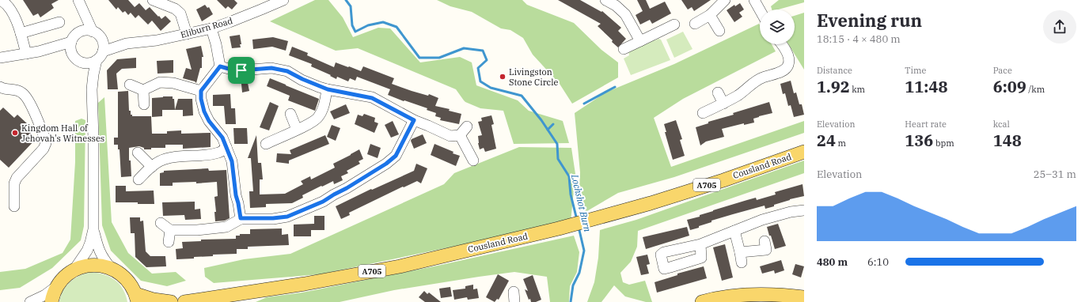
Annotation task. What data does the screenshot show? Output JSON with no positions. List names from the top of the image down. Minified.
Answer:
{"streets":{"main road":["Cousland Road","A705"],"street":["Eliburn Road"]},"water":["Lochshot Burn"],"places":["Livingston Stone Circle","Kingdom Hall of Jehovah's Witnesses"],"page":{"heading":["Evening run","18:15 · 4 × 480 m"],"stats":[["Distance","1.92 km"],["Time","11:48"],["Pace","6:09 /km"],["Elevation","24 m"],["Heart rate","136 bpm"],["kcal","148"]],"chart":["Elevation","25–31 m"],"list":[{"name":"480 m","note":"6:10"}]}}
